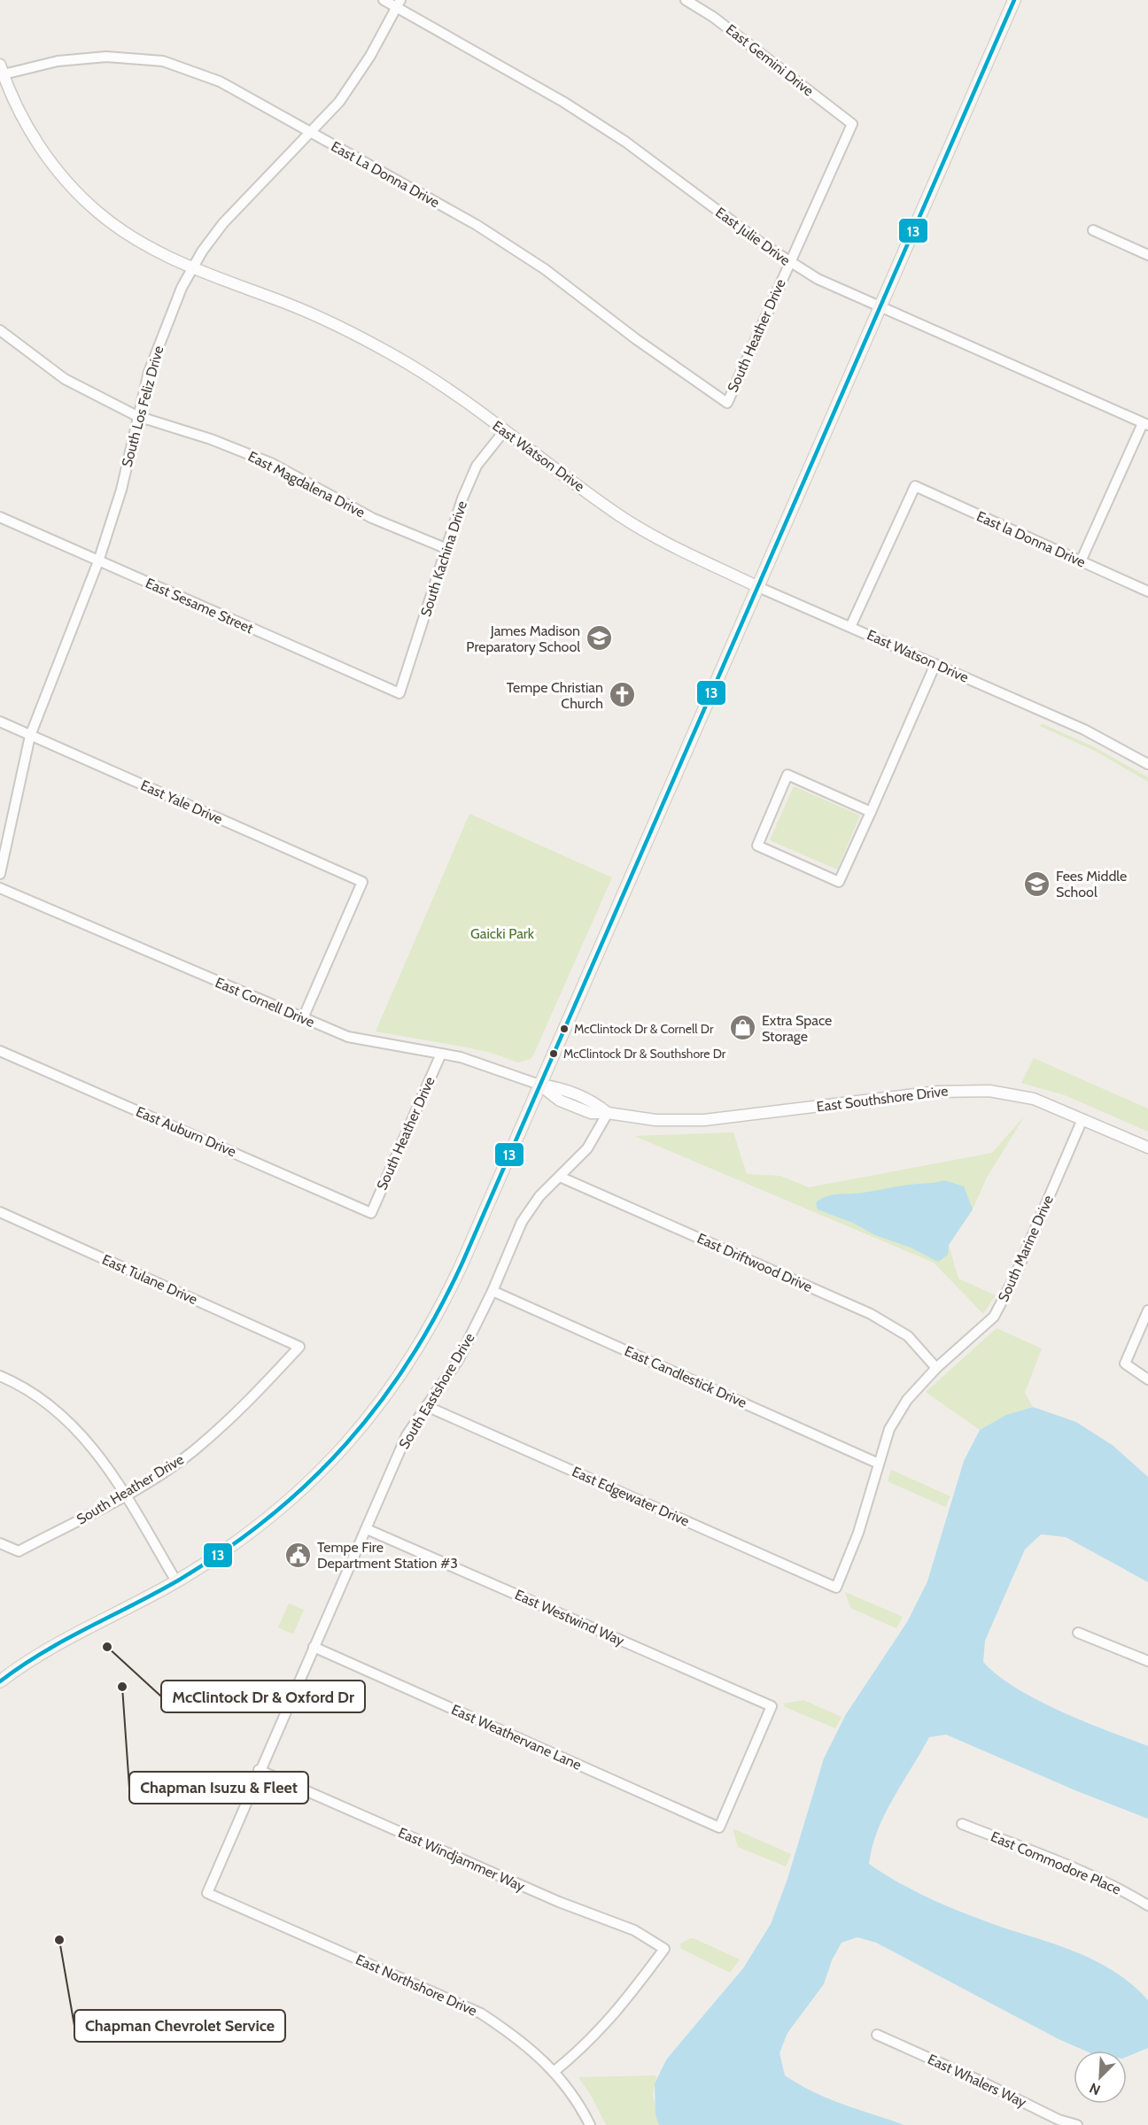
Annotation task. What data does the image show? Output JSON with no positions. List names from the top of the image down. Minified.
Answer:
{"streets":{"street":["East Gemini Drive","East La Donna Drive","East Julie Drive","South Heather Drive","South Los Feliz Drive","East Watson Drive","East Magdalena Drive","East la Donna Drive","South Kachina Drive","East Sesame Street","East Yale Drive","East Cornell Drive","East Southshore Drive","East Auburn Drive","South Marine Drive","East Driftwood Drive","East Tulane Drive","East Candlestick Drive","South Eastshore Drive","East Edgewater Drive","East Westwind Way","East Weathervane Lane","East Windjammer Way","East Commodore Place","East Northshore Drive","East Whalers Way"]},"crossings":[["East Gemini Drive","South Heather Drive"],["East La Donna Drive","South Heather Drive"],["East La Donna Drive","South Los Feliz Drive"],["East La Donna Drive","East Watson Drive"],["East Julie Drive","South Heather Drive"],["East Julie Drive","South Los Feliz Drive"],["South Heather Drive","East Cornell Drive"],["South Heather Drive","East Auburn Drive"],["South Heather Drive","East Tulane Drive"],["South Los Feliz Drive","East Watson Drive"],["South Los Feliz Drive","East Magdalena Drive"],["South Los Feliz Drive","East Sesame Street"],["South Los Feliz Drive","East Yale Drive"],["East Watson Drive","East la Donna Drive"],["East Watson Drive","South Kachina Drive"],["East Magdalena Drive","South Kachina Drive"],["South Kachina Drive","East Sesame Street"],["East Yale Drive","East Cornell Drive"],["East Cornell Drive","East Southshore Drive"],["East Southshore Drive","South Marine Drive"],["East Southshore Drive","South Eastshore Drive"],["South Marine Drive","East Driftwood Drive"],["South Marine Drive","East Candlestick Drive"],["South Marine Drive","East Edgewater Drive"],["East Driftwood Drive","South Eastshore Drive"],["East Candlestick Drive","South Eastshore Drive"],["South Eastshore Drive","East Edgewater Drive"],["South Eastshore Drive","East Westwind Way"],["South Eastshore Drive","East Weathervane Lane"],["South Eastshore Drive","East Windjammer Way"],["South Eastshore Drive","East Northshore Drive"],["East Westwind Way","East Weathervane Lane"],["East Windjammer Way","East Northshore Drive"]],"parks":["Gaicki Park"],"places":{"school or university":["James Madison Preparatory School","Fees Middle School"],"church":["Tempe Christian Church"],"shop":["Extra Space Storage"],"other":["McClintock Dr & Cornell Dr","McClintock Dr & Southshore Dr","McClintock Dr & Oxford Dr","Chapman Isuzu & Fleet","Chapman Chevrolet Service"],"public building":["Tempe Fire Department Station #3"]},"lines":["transit line 13"],"north":"bottom left"}
